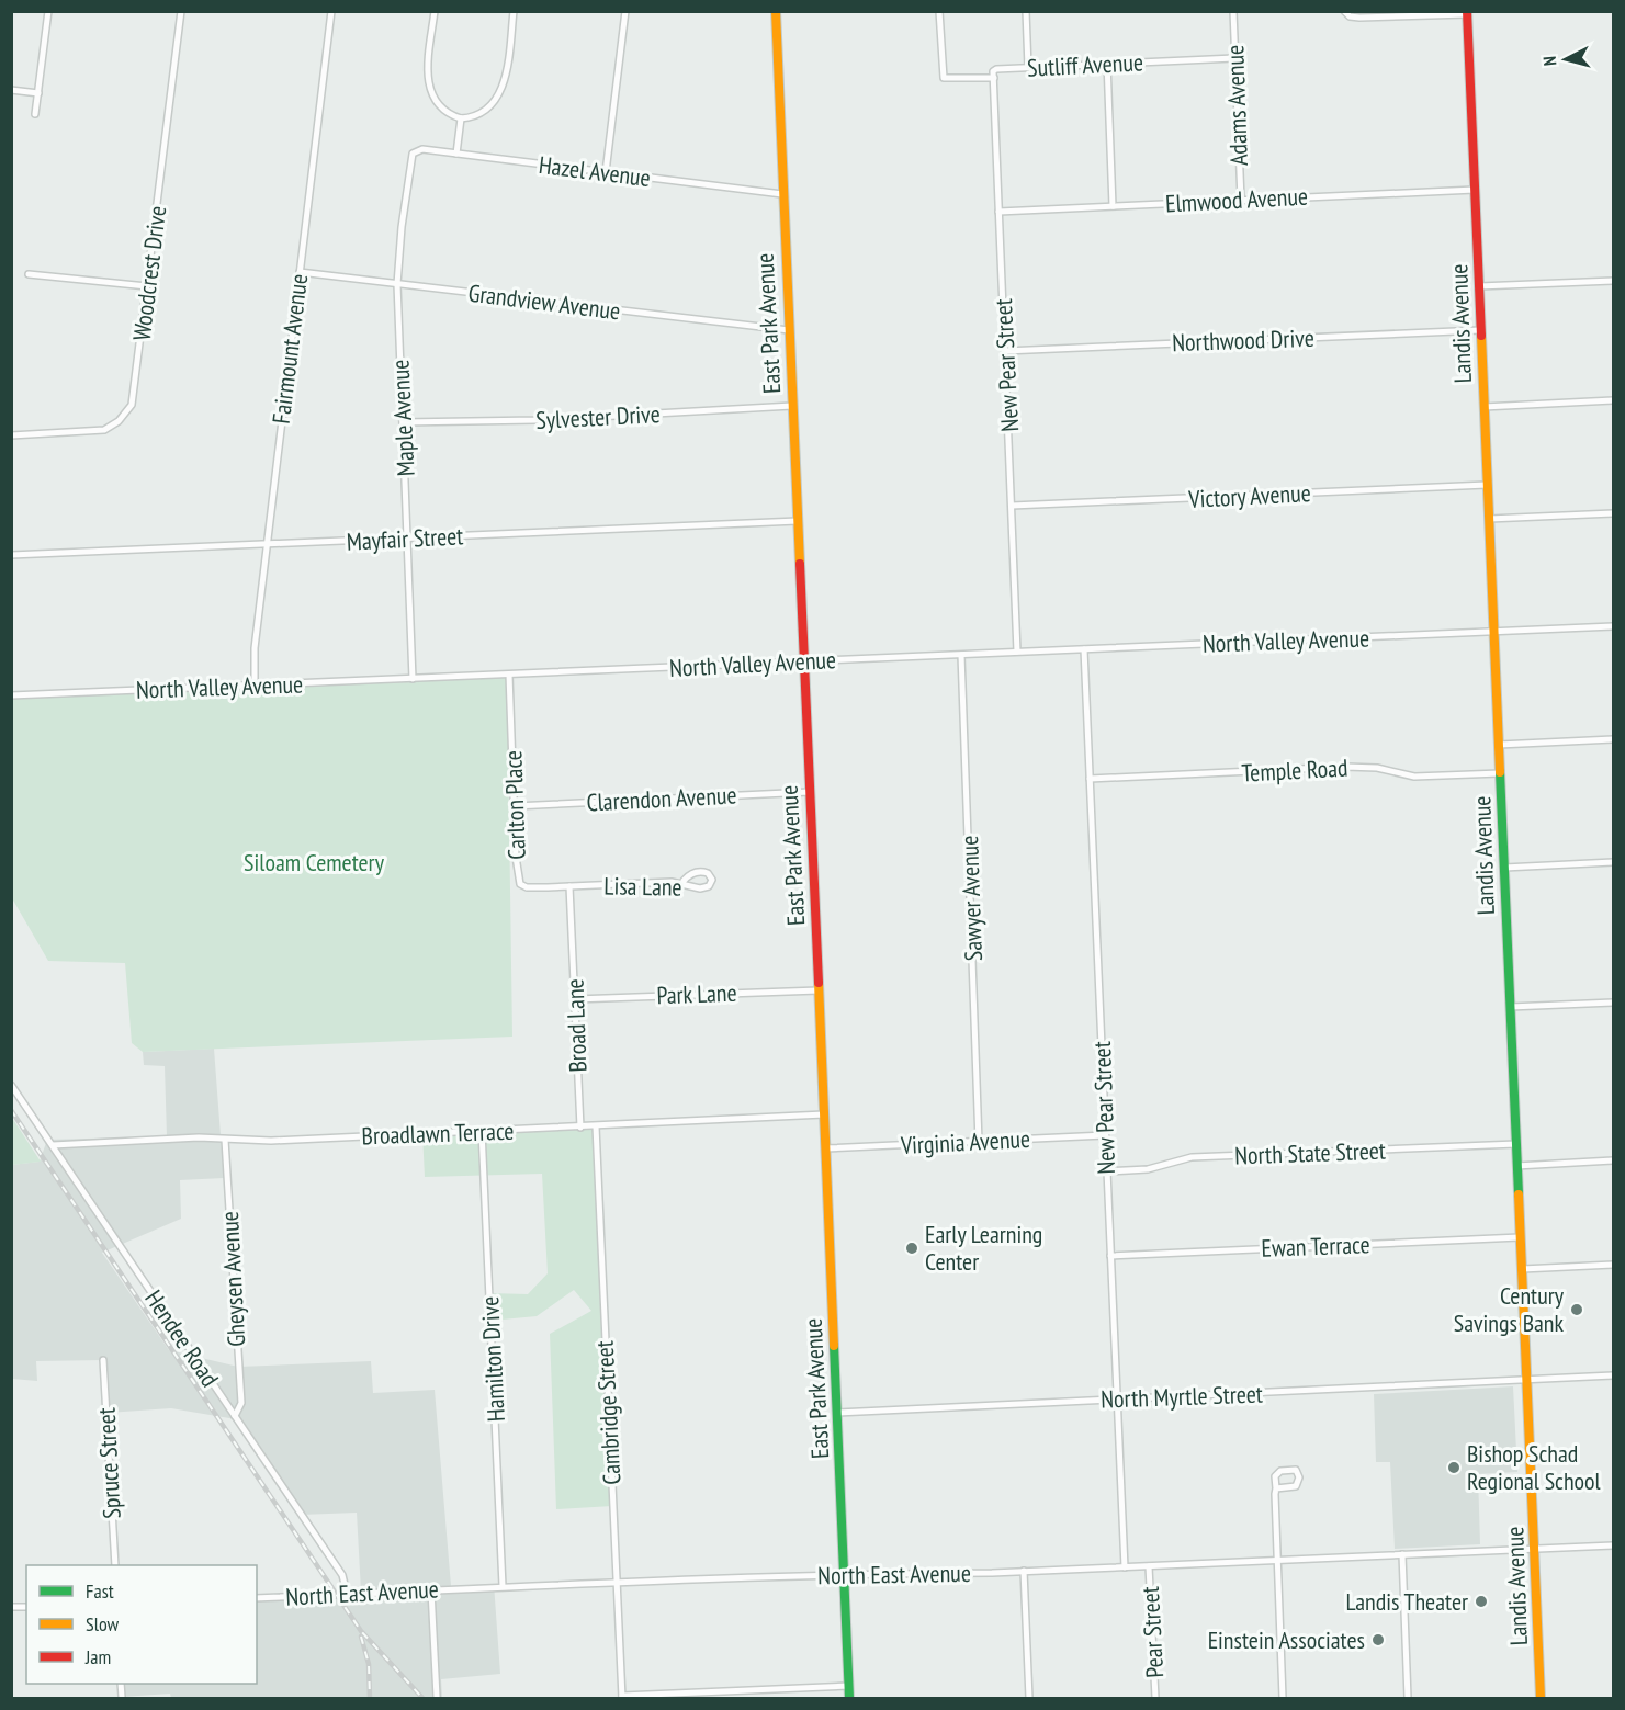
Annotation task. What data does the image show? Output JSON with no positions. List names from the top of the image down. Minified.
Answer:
{"streets":{"main road":["East Park Avenue","Landis Avenue"],"street":["Sutliff Avenue","Adams Avenue","Hazel Avenue","Elmwood Avenue","Woodcrest Drive","Grandview Avenue","Northwood Drive","Fairmount Avenue","New Pear Street","Sylvester Drive","Maple Avenue","Victory Avenue","Mayfair Street","North Valley Avenue","Temple Road","Clarendon Avenue","Carlton Place","Lisa Lane","Sawyer Avenue","Park Lane","Broad Lane","Broadlawn Terrace","Virginia Avenue","North State Street","Ewan Terrace","Gheysen Avenue","Hendee Road","Hamilton Drive","North Myrtle Street","Cambridge Street","Spruce Street","North East Avenue","Pear Street"]},"crossings":[["Sutliff Avenue","Adams Avenue"],["Sutliff Avenue","New Pear Street"],["Adams Avenue","Elmwood Avenue"],["Hazel Avenue","East Park Avenue"],["Hazel Avenue","Maple Avenue"],["Elmwood Avenue","Landis Avenue"],["Elmwood Avenue","New Pear Street"],["Grandview Avenue","East Park Avenue"],["Grandview Avenue","Fairmount Avenue"],["Grandview Avenue","Maple Avenue"],["East Park Avenue","Sylvester Drive"],["East Park Avenue","Mayfair Street"],["East Park Avenue","North Valley Avenue"],["East Park Avenue","Clarendon Avenue"],["East Park Avenue","Park Lane"],["East Park Avenue","Broadlawn Terrace"],["East Park Avenue","Virginia Avenue"],["East Park Avenue","North Myrtle Street"],["East Park Avenue","North East Avenue"],["Landis Avenue","Northwood Drive"],["Landis Avenue","Victory Avenue"],["Landis Avenue","North Valley Avenue"],["Landis Avenue","Temple Road"],["Landis Avenue","North State Street"],["Landis Avenue","Ewan Terrace"],["Landis Avenue","North Myrtle Street"],["Landis Avenue","North East Avenue"],["Northwood Drive","New Pear Street"],["Fairmount Avenue","Mayfair Street"],["Fairmount Avenue","North Valley Avenue"],["New Pear Street","Victory Avenue"],["New Pear Street","North Valley Avenue"],["New Pear Street","Temple Road"],["New Pear Street","Virginia Avenue"],["New Pear Street","North State Street"],["New Pear Street","Ewan Terrace"],["New Pear Street","North Myrtle Street"],["New Pear Street","North East Avenue"],["Sylvester Drive","Maple Avenue"],["Maple Avenue","Mayfair Street"],["Maple Avenue","North Valley Avenue"],["North Valley Avenue","Carlton Place"],["North Valley Avenue","Sawyer Avenue"],["Clarendon Avenue","Carlton Place"],["Carlton Place","Lisa Lane"],["Lisa Lane","Broad Lane"],["Sawyer Avenue","Virginia Avenue"],["Park Lane","Broad Lane"],["Broad Lane","Broadlawn Terrace"],["Broadlawn Terrace","Gheysen Avenue"],["Broadlawn Terrace","Hendee Road"],["Broadlawn Terrace","Hamilton Drive"],["Broadlawn Terrace","Cambridge Street"],["Gheysen Avenue","Hendee Road"],["Hendee Road","North East Avenue"],["Hamilton Drive","North East Avenue"],["Cambridge Street","North East Avenue"],["North East Avenue","Pear Street"]],"parks":["Siloam Cemetery"],"places":["Early Learning Center","Century Savings Bank","Bishop Schad Regional School","Landis Theater","Einstein Associates"],"legend":["Fast","Slow","Jam"],"north":"left"}
